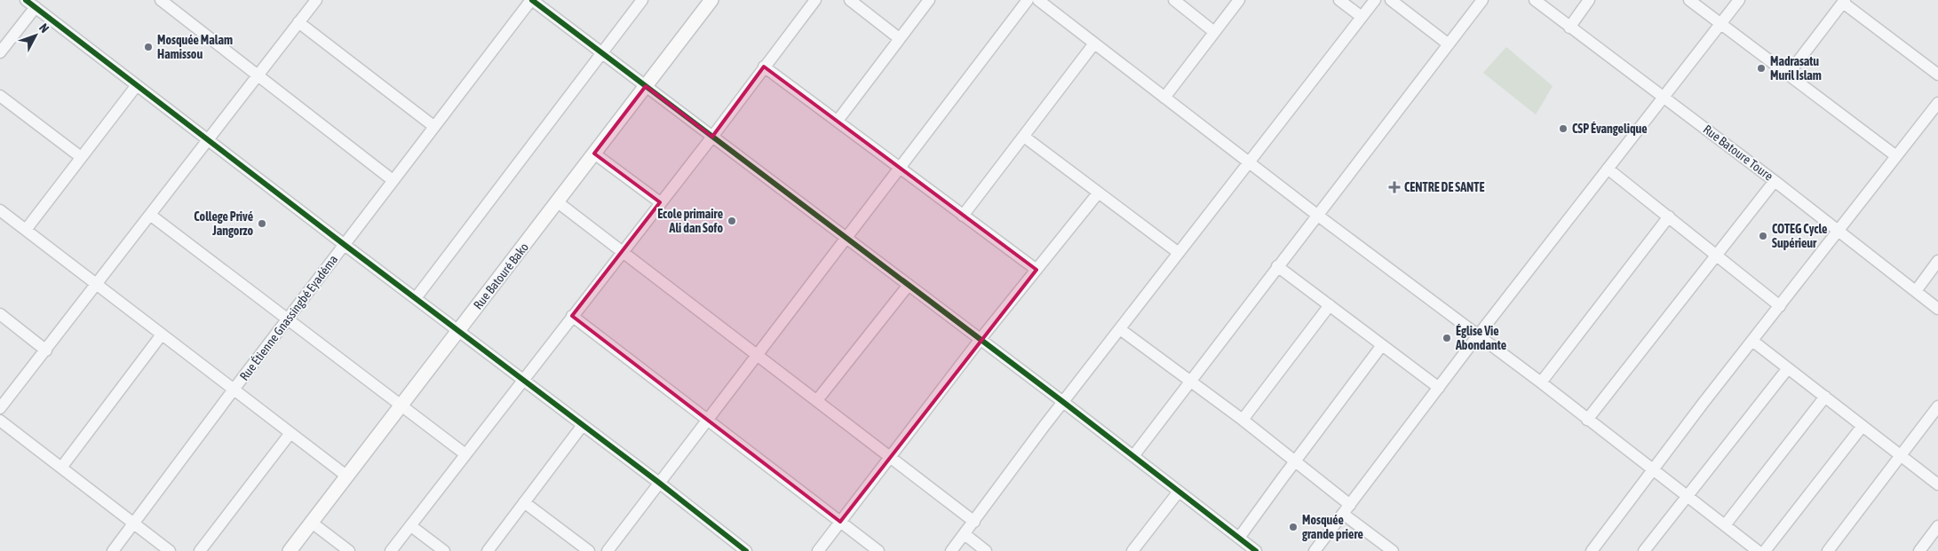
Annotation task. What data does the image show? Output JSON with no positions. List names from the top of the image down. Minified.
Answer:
{"streets":{"main road":["Rue Batouré Bako"],"street":["Rue Batoure Toure","Rue Étienne Gnassingbé Eyadéma"]},"places":{"other":["Mosquée Malam Hamissou","Madrasatu Muril Islam","CSP Évangelique","Ecole primaire Ali dan Sofo","College Privé Jangorzo","COTEG Cycle Supérieur","Église Vie Abondante","Mosquée grande priere"],"health":["CENTRE DE SANTE"]},"north":"top right"}
